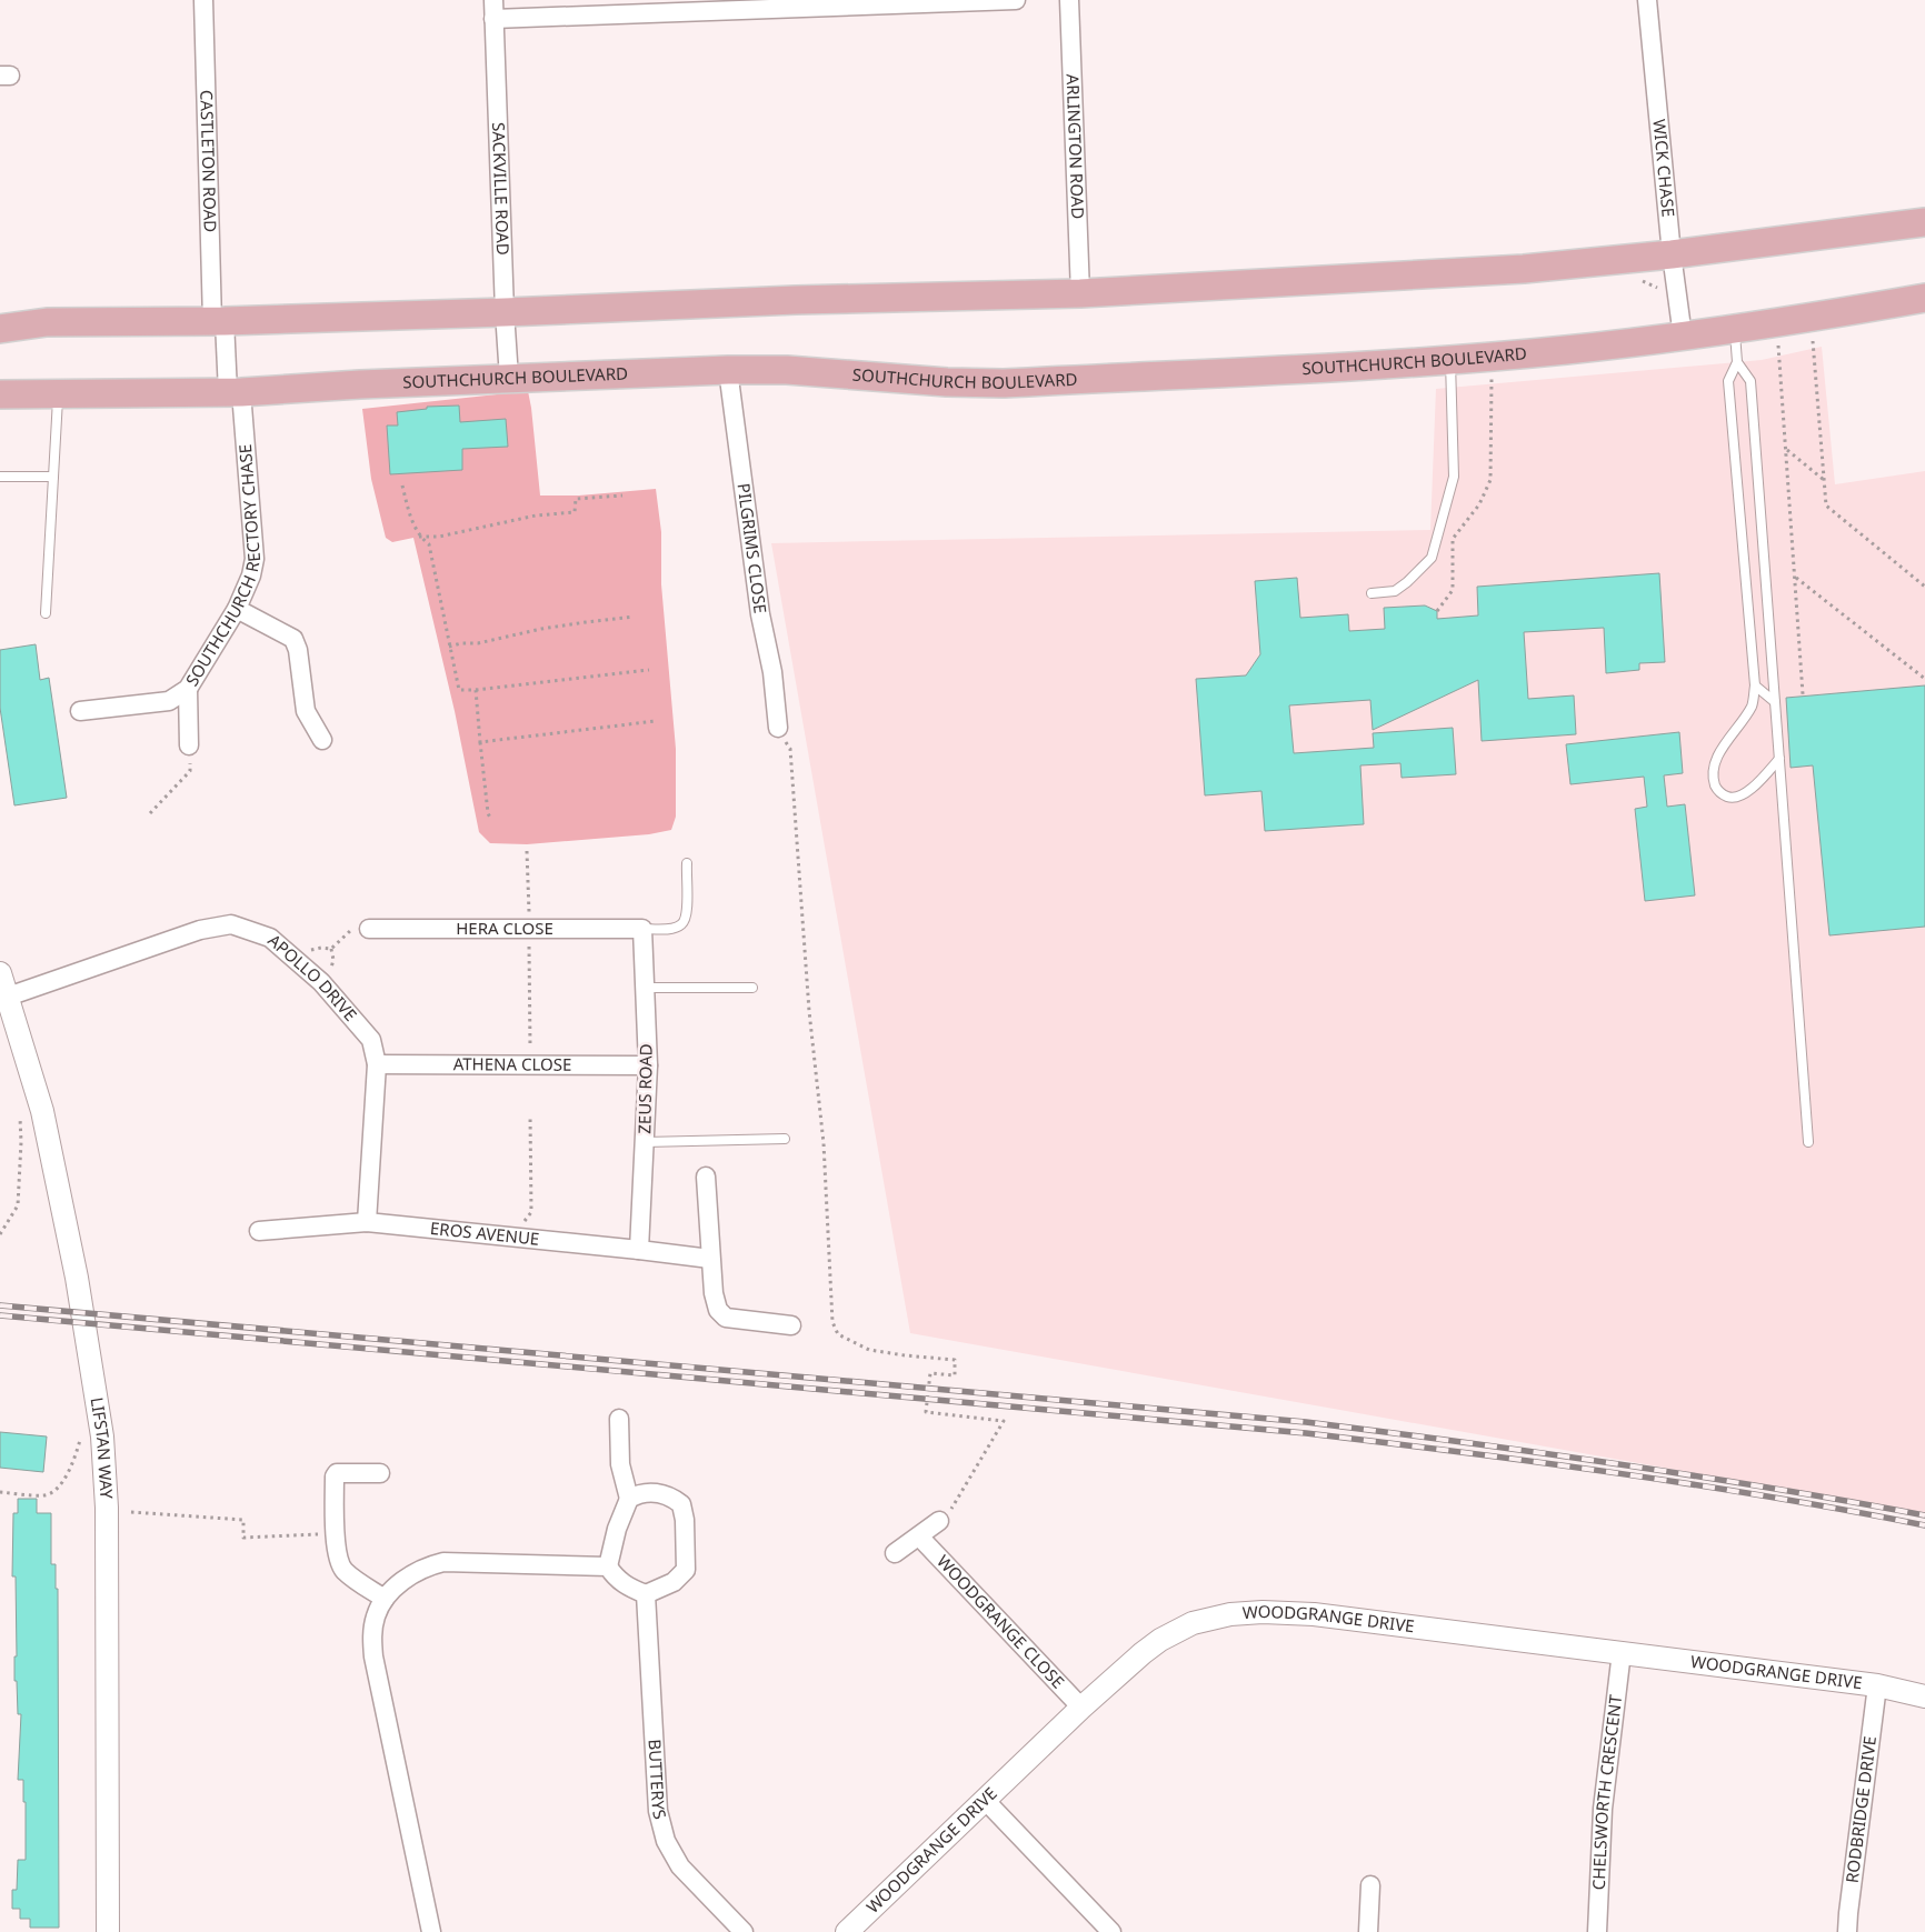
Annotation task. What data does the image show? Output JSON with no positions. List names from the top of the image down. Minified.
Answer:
{"streets":{"main road":["SOUTHCHURCH BOULEVARD"],"street":["ARLINGTON ROAD","CASTLETON ROAD","WICK CHASE","SACKVILLE ROAD","PILGRIMS CLOSE","SOUTHCHURCH RECTORY CHASE","HERA CLOSE","APOLLO DRIVE","ATHENA CLOSE","ZEUS ROAD","EROS AVENUE","LIFSTAN WAY","WOODGRANGE DRIVE","WOODGRANGE CLOSE","BUTTERYS","CHELSWORTH CRESCENT","RODBRIDGE DRIVE"]},"crossings":[["CASTLETON ROAD","SOUTHCHURCH BOULEVARD"],["CASTLETON ROAD","SOUTHCHURCH RECTORY CHASE"],["WICK CHASE","SOUTHCHURCH BOULEVARD"],["SACKVILLE ROAD","SOUTHCHURCH BOULEVARD"],["SOUTHCHURCH BOULEVARD","PILGRIMS CLOSE"],["SOUTHCHURCH BOULEVARD","SOUTHCHURCH RECTORY CHASE"],["HERA CLOSE","ZEUS ROAD"],["APOLLO DRIVE","ATHENA CLOSE"],["APOLLO DRIVE","EROS AVENUE"],["APOLLO DRIVE","LIFSTAN WAY"],["ATHENA CLOSE","ZEUS ROAD"],["ZEUS ROAD","EROS AVENUE"],["WOODGRANGE DRIVE","WOODGRANGE CLOSE"],["WOODGRANGE DRIVE","CHELSWORTH CRESCENT"],["WOODGRANGE DRIVE","RODBRIDGE DRIVE"]]}
